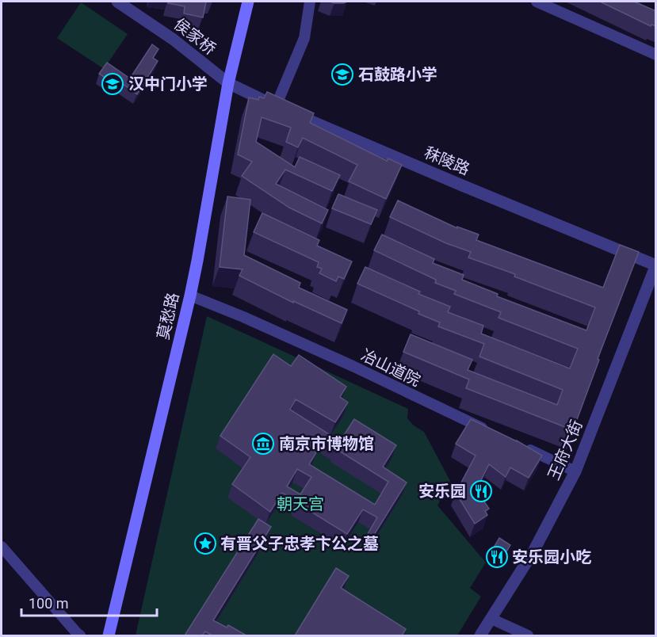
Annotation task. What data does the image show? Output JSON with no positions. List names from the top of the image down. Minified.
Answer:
{"streets":{"main road":["莫愁路"],"street":["侯家桥","秣陵路","冶山道院","王府大街"]},"crossings":[["侯家桥","秣陵路"],["侯家桥","莫愁路"],["秣陵路","莫愁路"],["秣陵路","王府大街"],["莫愁路","冶山道院"]],"parks":["朝天宫"],"places":{"school or university":["石鼓路小学","汉中门小学"],"museum":["南京市博物馆"],"restaurant":["安乐园","安乐园小吃"],"place":["有晋父子忠孝卞公之墓"]},"scale_bar":"100 m"}
